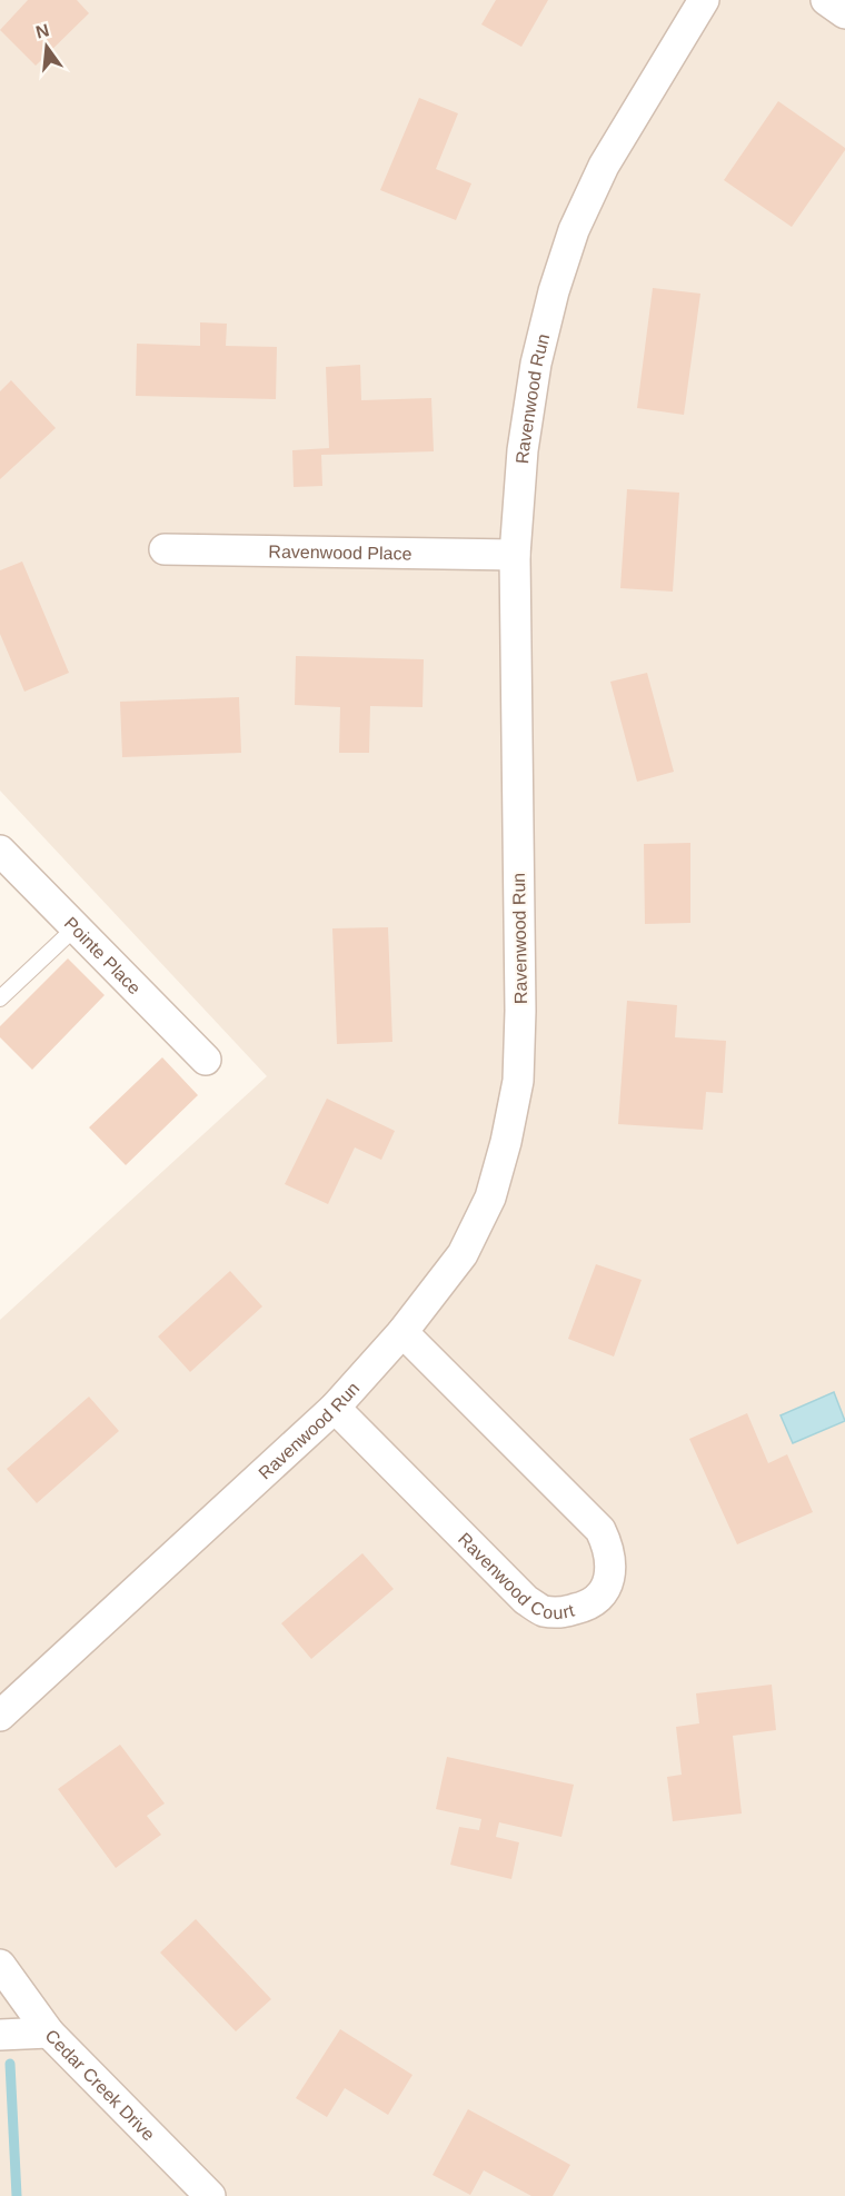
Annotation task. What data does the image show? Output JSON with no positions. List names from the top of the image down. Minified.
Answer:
{"streets":{"street":["Ravenwood Run","Ravenwood Place","Pointe Place","Ravenwood Court","Cedar Creek Drive"]},"crossings":[["Ravenwood Run","Ravenwood Place"],["Ravenwood Run","Ravenwood Court"]],"north":"top"}
